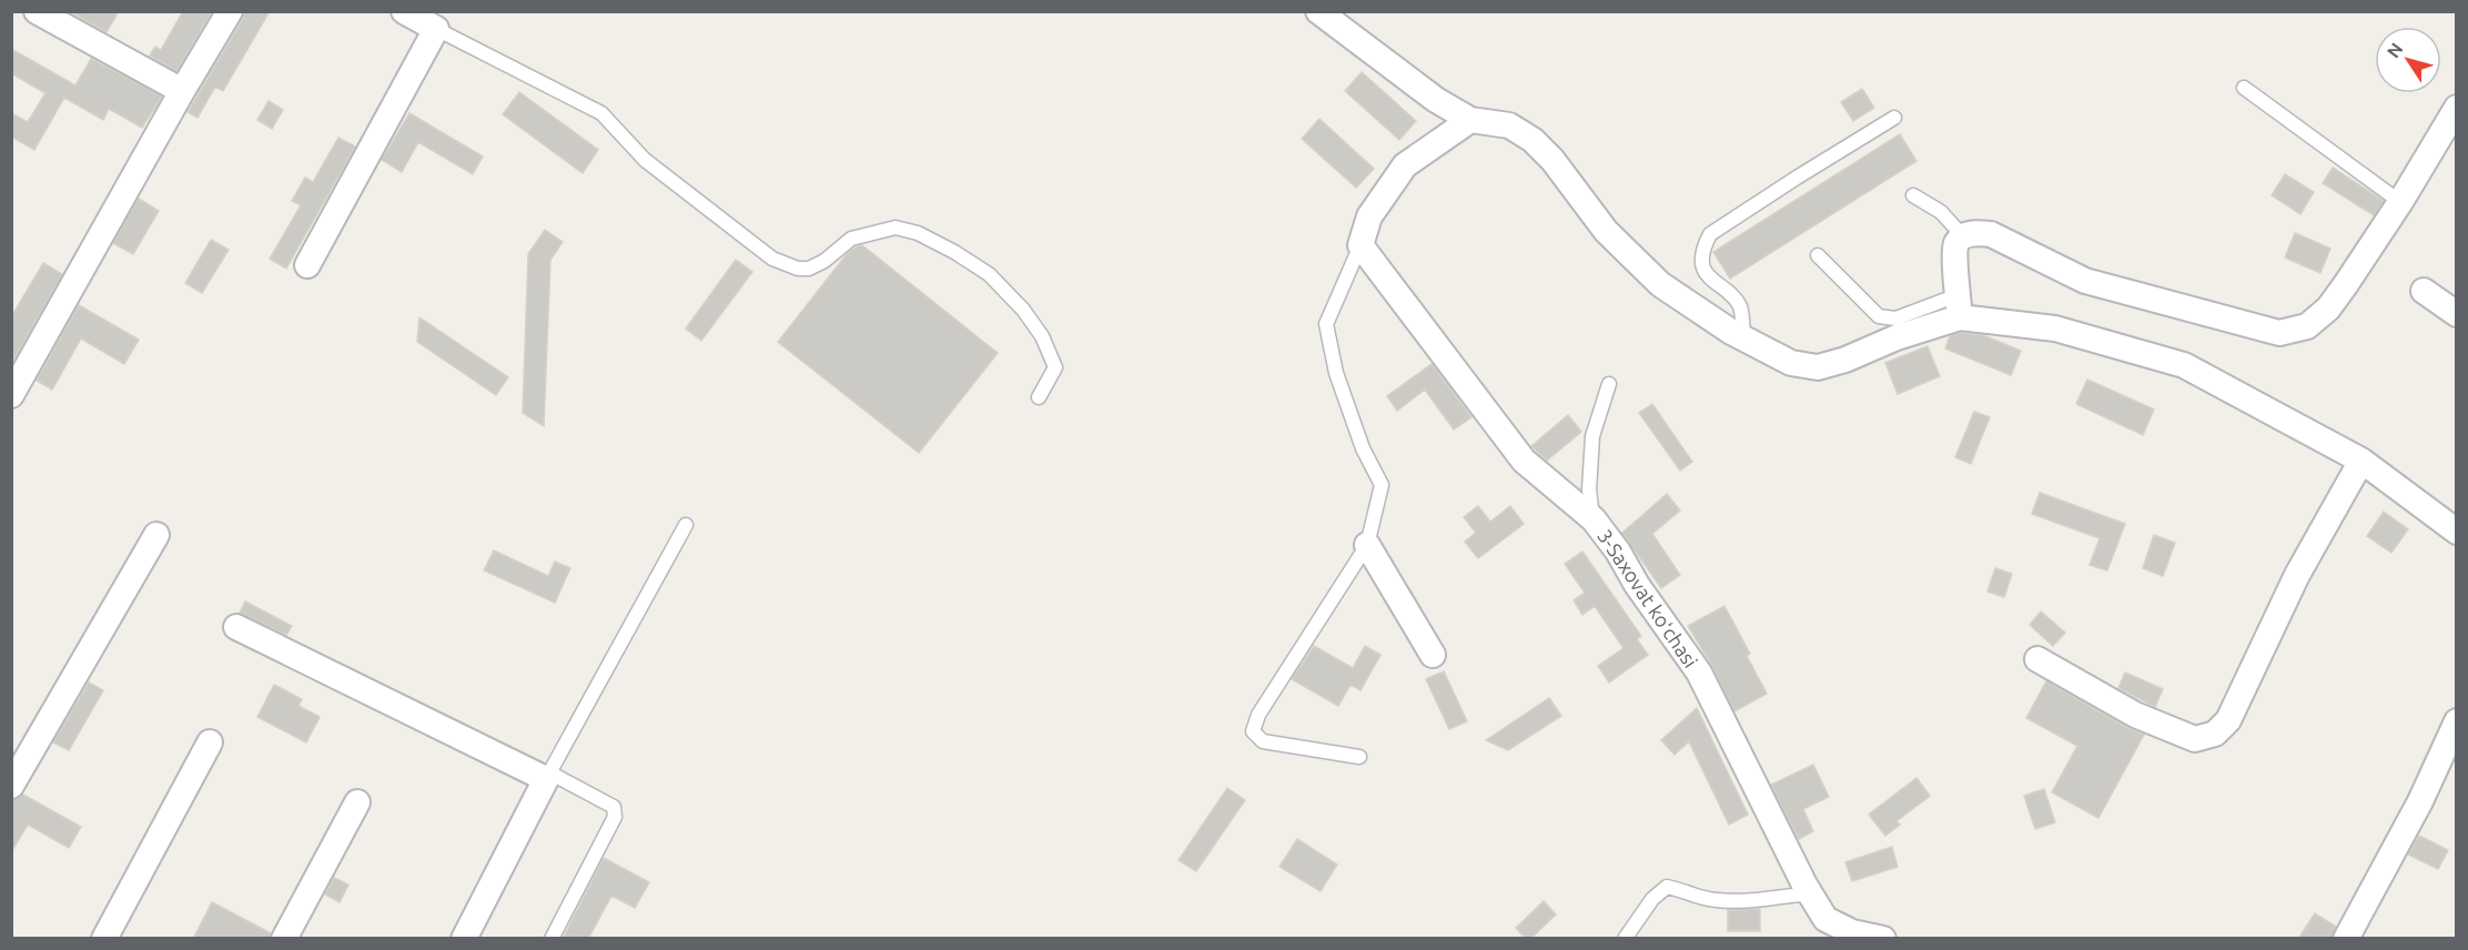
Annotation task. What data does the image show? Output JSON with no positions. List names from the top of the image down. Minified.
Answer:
{"streets":{"street":["3-Saxovat koʻchasi"]},"north":"top left"}
